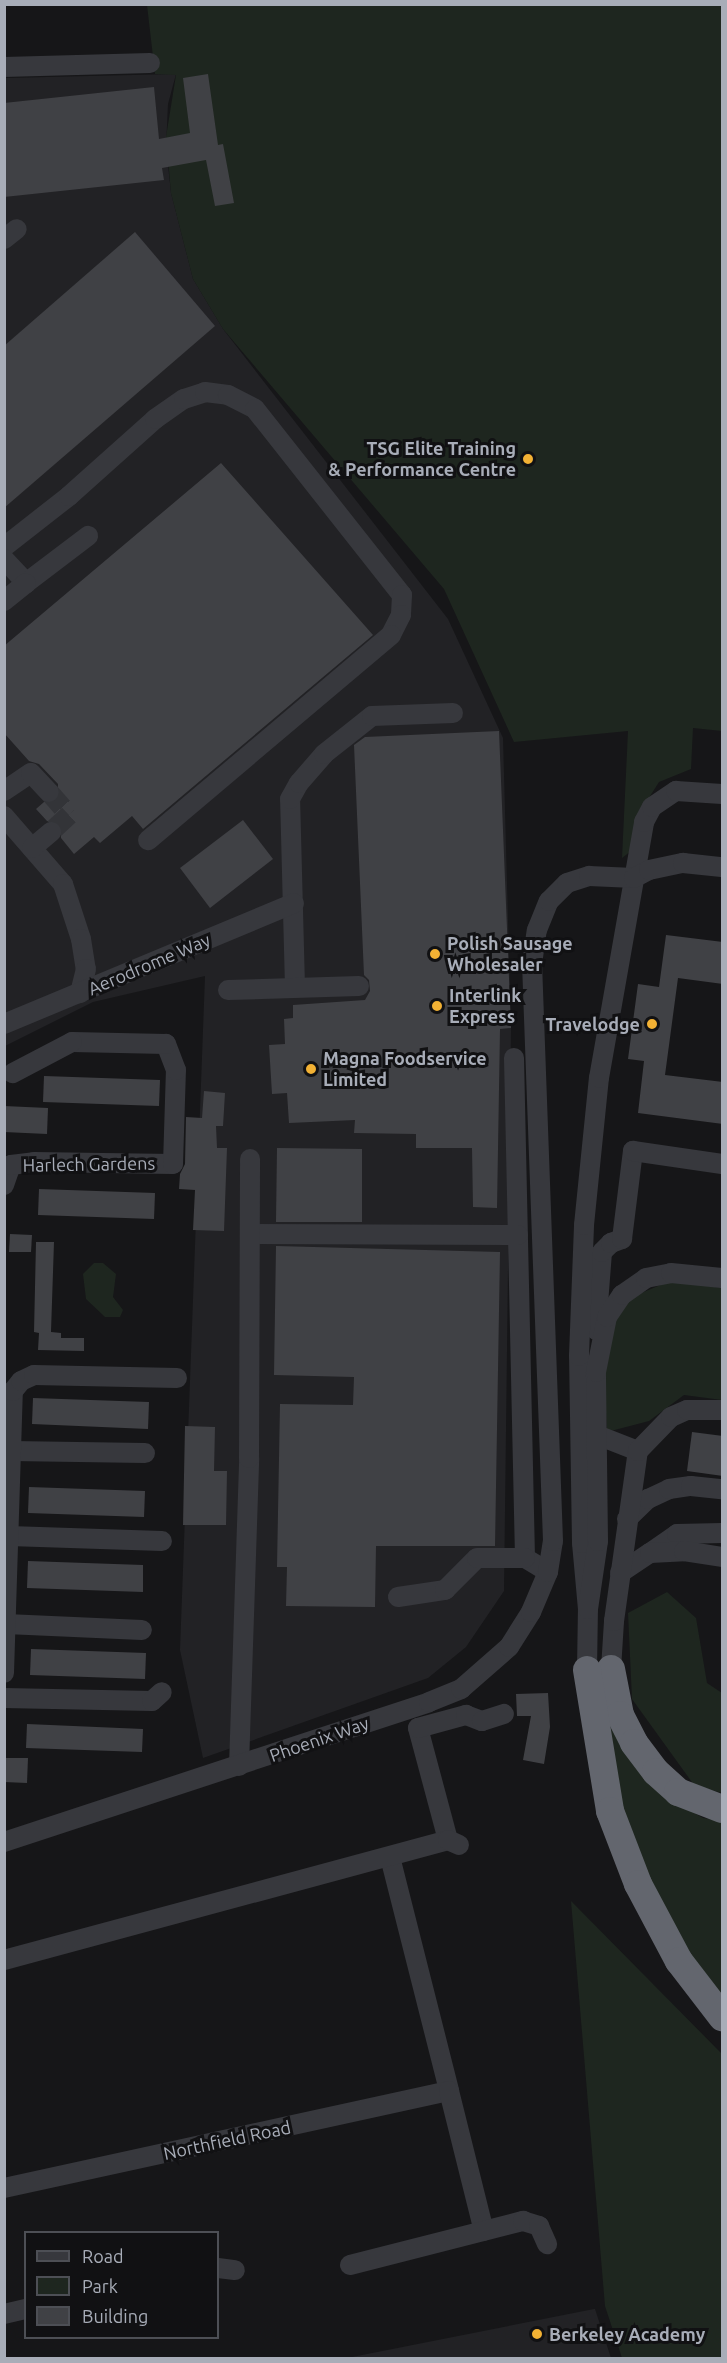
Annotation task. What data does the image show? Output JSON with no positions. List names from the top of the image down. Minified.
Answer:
{"streets":{"street":["Aerodrome Way","Harlech Gardens","Phoenix Way","Northfield Road"]},"places":["TSG Elite Training & Performance Centre","Polish Sausage Wholesaler","Interlink Express","Travelodge","Magna Foodservice Limited","Berkeley Academy"],"legend":["Road","Park","Building"]}
